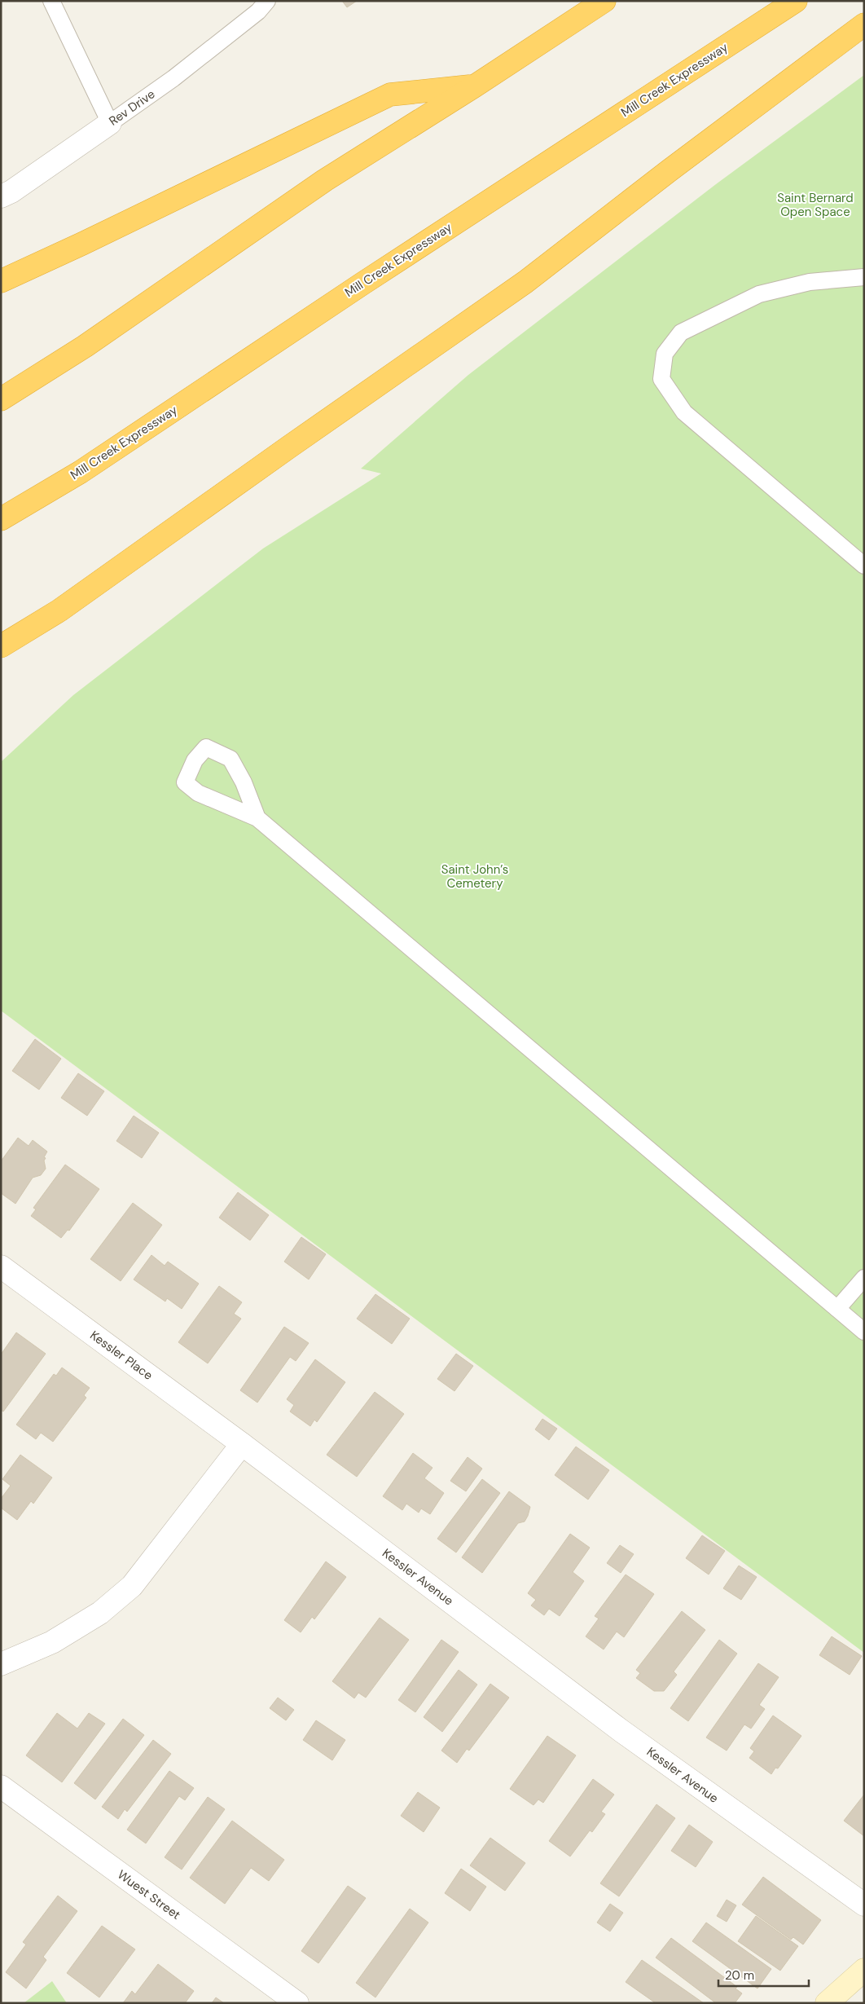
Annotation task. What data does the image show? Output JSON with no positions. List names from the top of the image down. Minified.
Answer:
{"streets":{"highway":["Mill Creek Expressway"],"street":["Rev Drive","Kessler Place","Kessler Avenue","Wuest Street"]},"crossings":[["Kessler Place","Kessler Avenue"]],"parks":["Saint Bernard Open Space","Saint John’s Cemetery"],"scale_bar":"20 m"}
